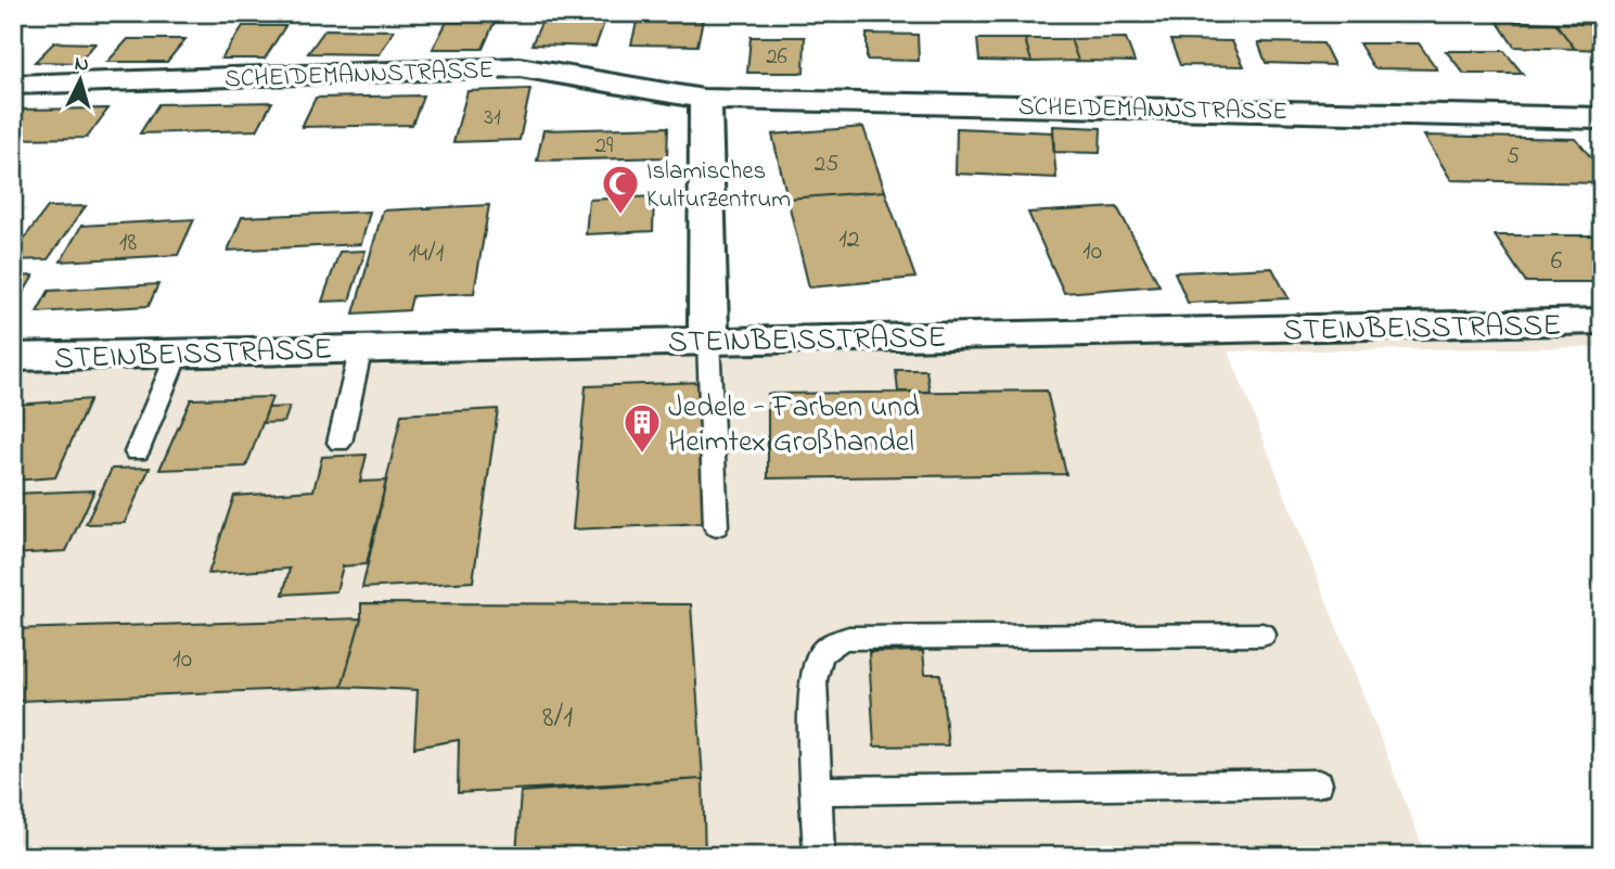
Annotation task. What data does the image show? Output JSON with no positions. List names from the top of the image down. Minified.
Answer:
{"streets":{"street":["SCHEIDEMANNSTRASSE","STEINBEISSTRASSE"]},"places":{"mosque":["Islamisches Kulturzentrum"],"building":["Jedele - Farben und Heimtex Großhandel"]},"house_numbers":["26","31","29","5","25","12","18","10","14/1","6","10","8/1"],"north":"top"}
